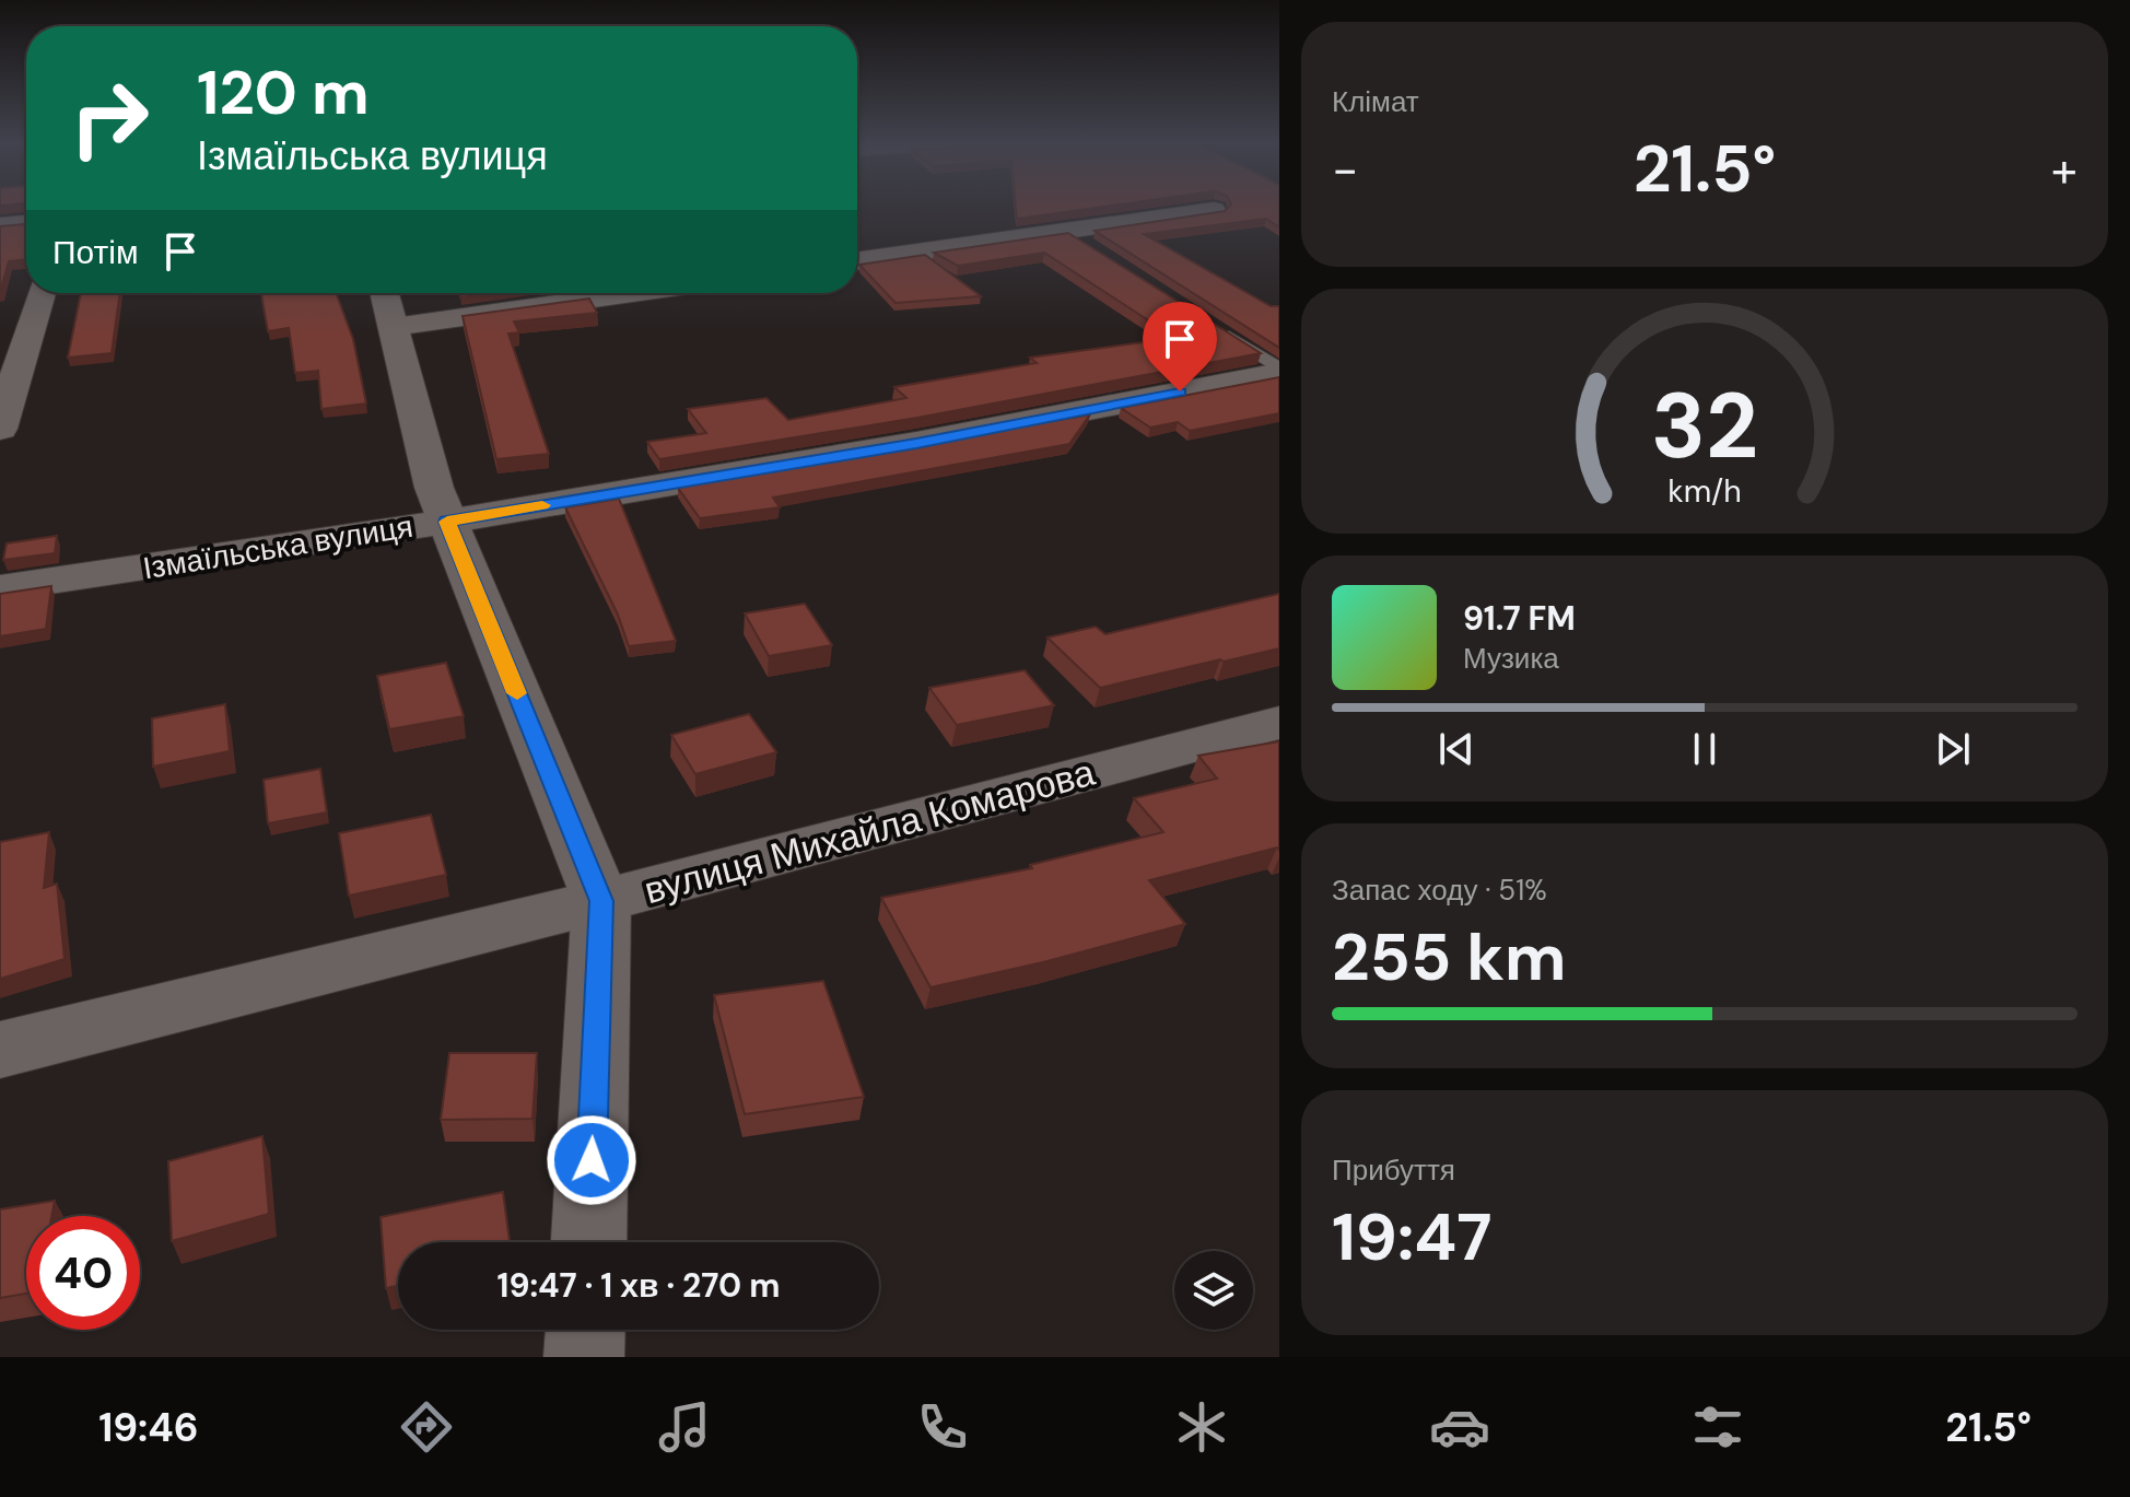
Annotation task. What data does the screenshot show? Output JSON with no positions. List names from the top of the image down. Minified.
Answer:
{"streets":{"street":["Ізмаїльська вулиця","вулиця Михайла Комарова"]},"page":{"tile":["Клімат",["Запас ходу · 51%","255 km"],["Прибуття","19:47"]],"turn":["120 m","Ізмаїльська вулиця"],"heat":["−","21.5°","+"],"then":"Потім","song":["91.7 FM","Музика"],"limit":"40","trip":"19:47 · 1 хв · 270 m","tabs":["19:46","21.5°"],"gauge":["32","km/h"]}}
